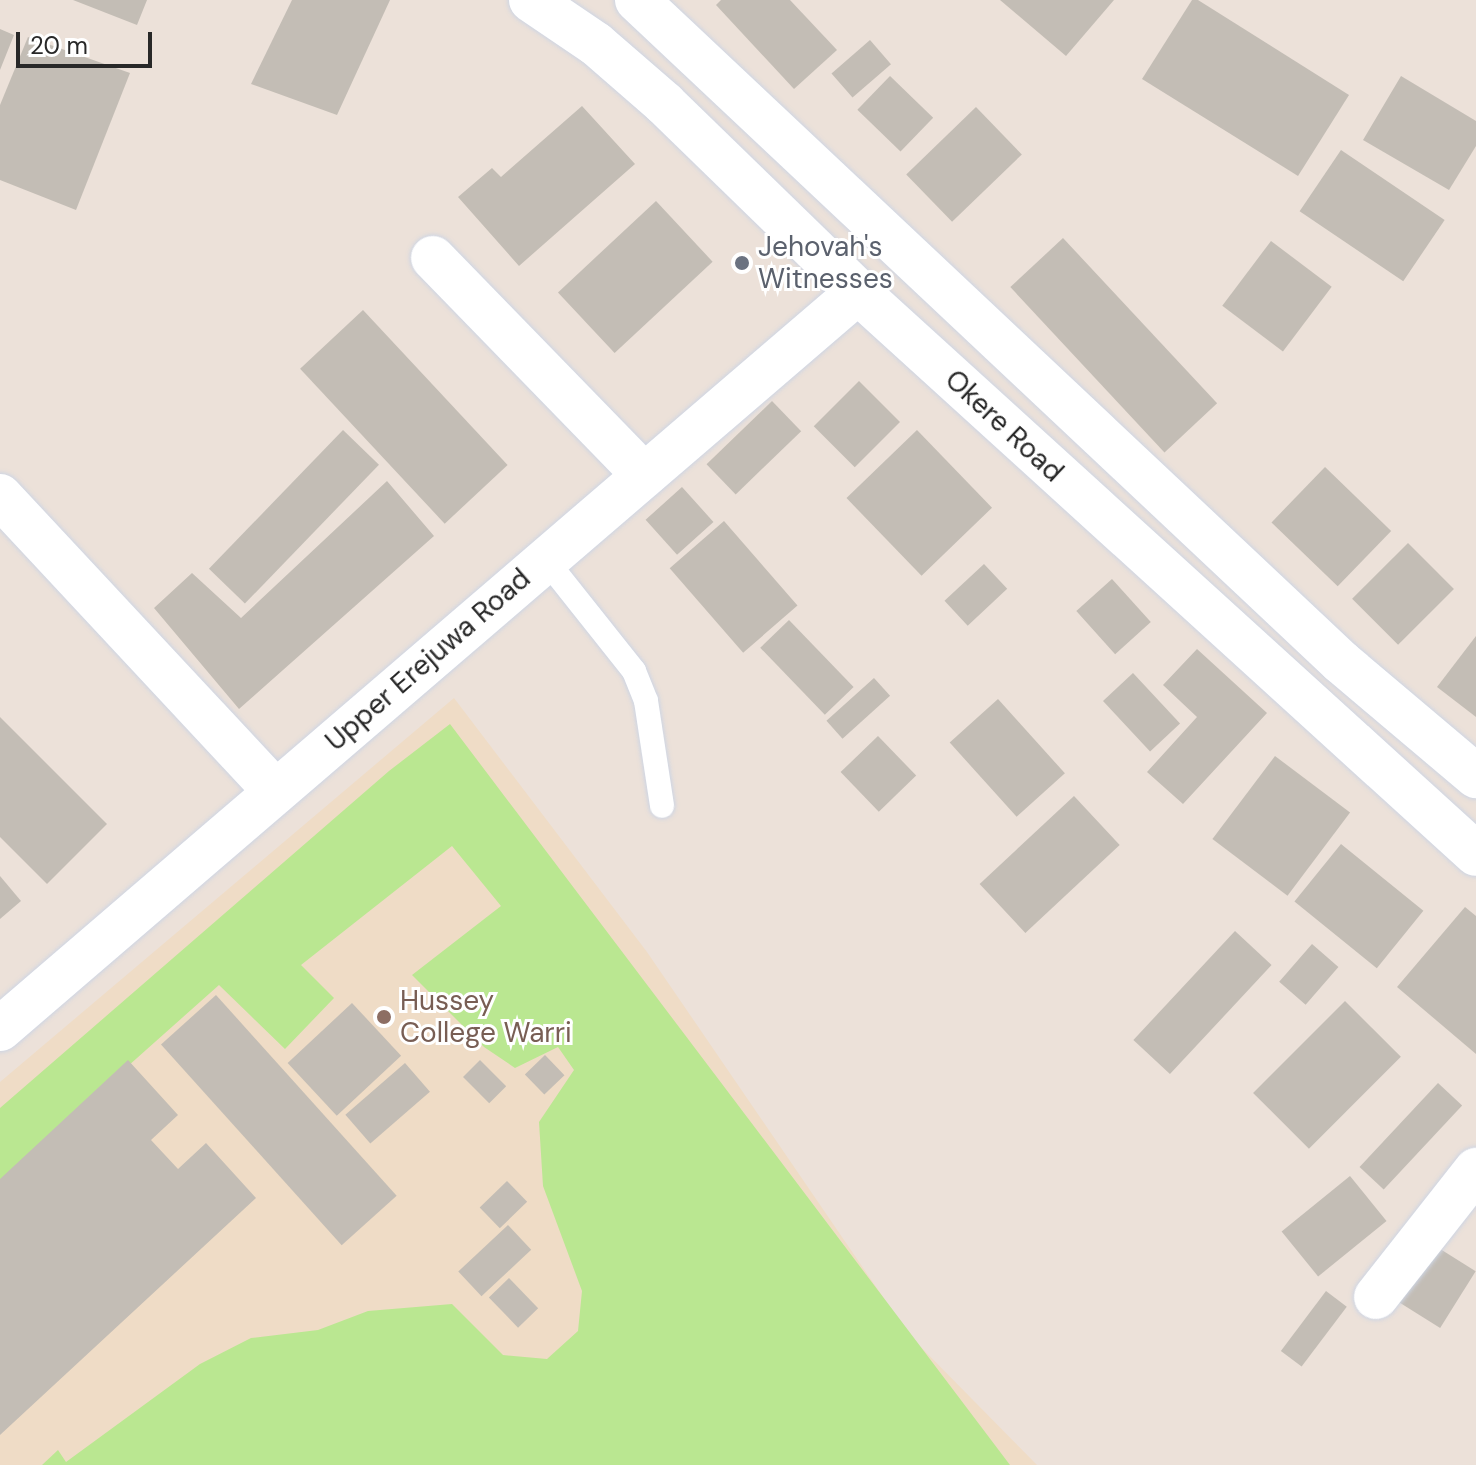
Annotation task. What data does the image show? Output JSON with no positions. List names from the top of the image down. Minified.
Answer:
{"streets":{"main road":["Okere Road","Upper Erejuwa Road"]},"crossings":[["Okere Road","Upper Erejuwa Road"]],"places":["Jehovah's Witnesses","Hussey College Warri"],"scale_bar":"20 m"}
